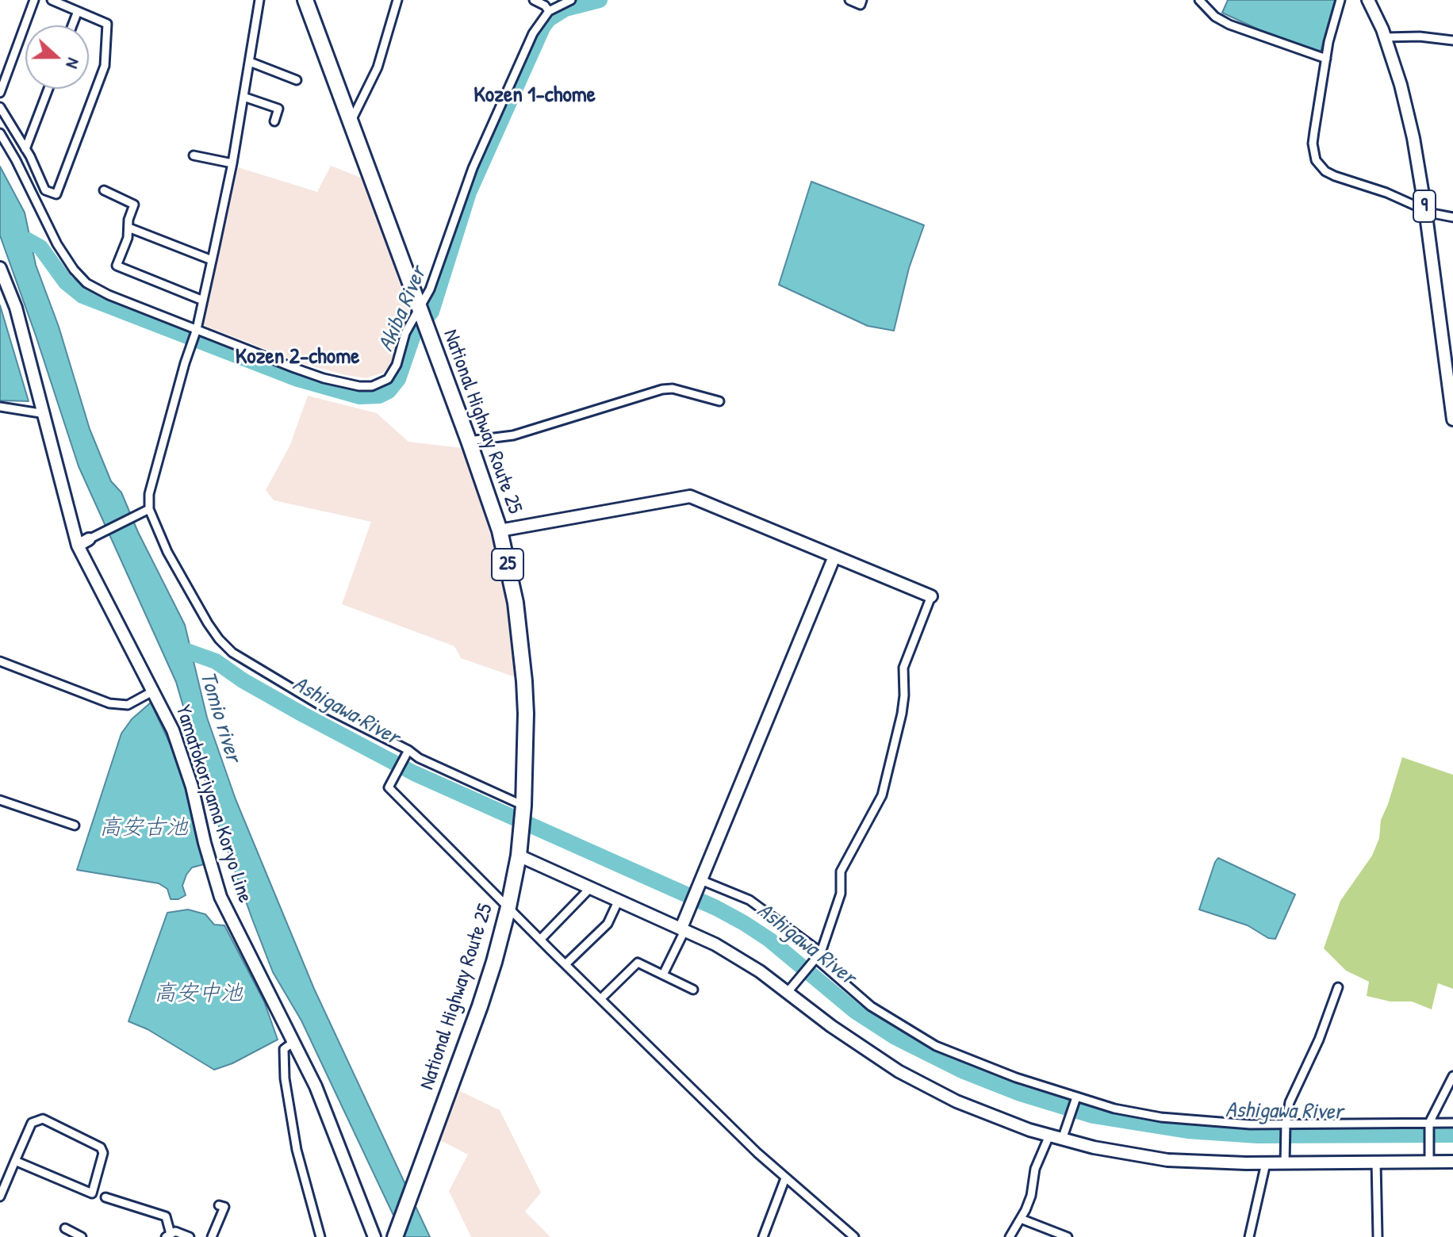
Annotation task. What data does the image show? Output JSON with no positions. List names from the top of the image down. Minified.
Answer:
{"streets":{"highway":["National Highway Route 25","25"],"street":["9","Yamatokoriyama Koryo Line"]},"districts":["Kozen 1-chome","Kozen 2-chome"],"water":["Akiba River","Ashigawa River","Tomio river","高安古池","高安中池"],"north":"right"}
